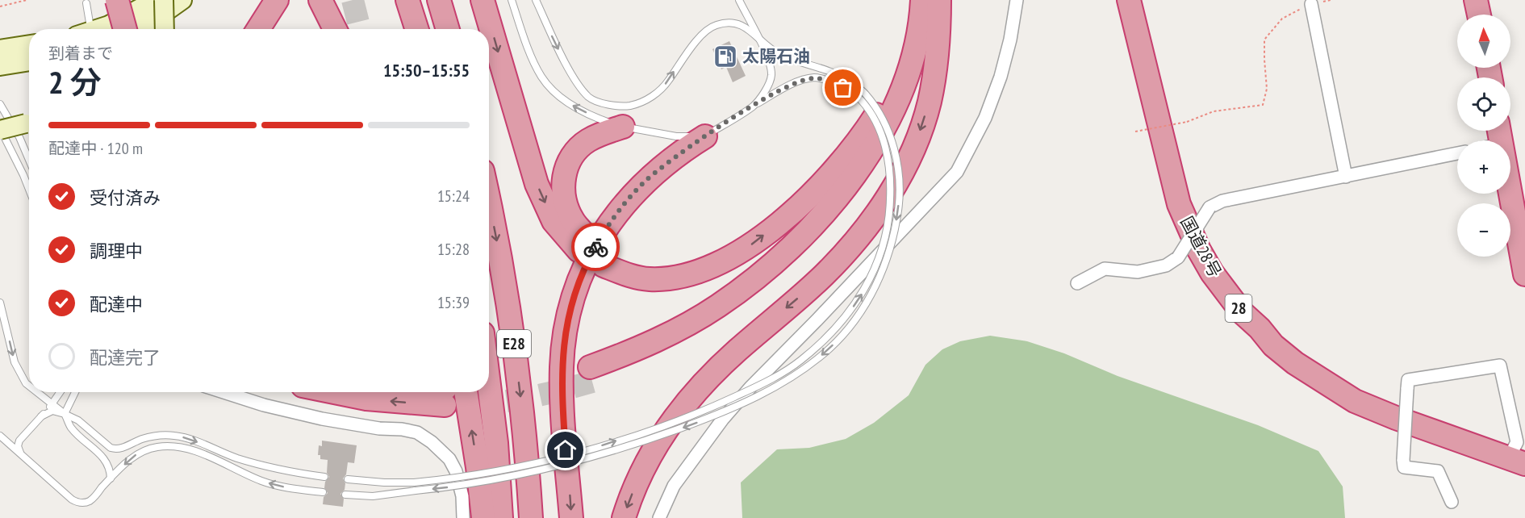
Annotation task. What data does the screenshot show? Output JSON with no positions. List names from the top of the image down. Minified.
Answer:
{"streets":{"highway":["国道28号","28","E28"]},"places":{"fuel station":["太陽石油"]},"north":"top","page":{"map_buttons":["+","−"],"heading":["2 分","到着まで","15:50–15:55"],"bar":"配達中 · 120 m","list":[["受付済み","15:24"],["調理中","15:28"],["配達中","15:39"],"配達完了"]}}
